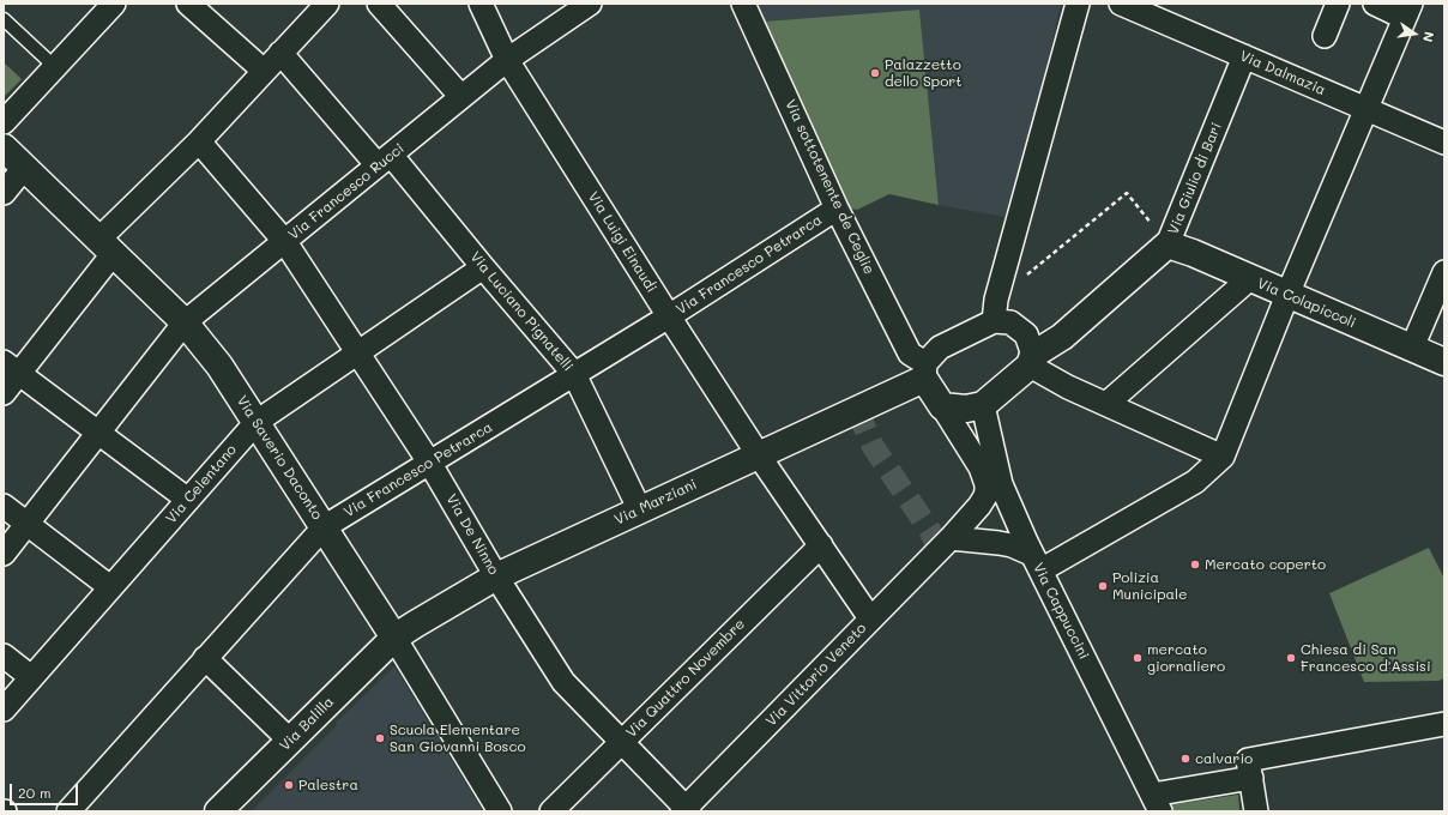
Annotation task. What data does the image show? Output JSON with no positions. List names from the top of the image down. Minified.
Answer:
{"streets":{"street":["Via Dalmazia","Via Giulio di Bari","Via sottotenente de Ceglie","Via Francesco Rucci","Via Luigi Einaudi","Via Francesco Petrarca","Via Colapiccoli","Via Luciano Pignatelli","Via Saverio Daconto","Via Celentano","Via Marziani","Via De Ninno","Via Cappuccini","Via Vittorio Veneto","Via Quattro Novembre","Via Balilla"]},"crossings":[["Via Dalmazia","Via Giulio di Bari"],["Via Giulio di Bari","Via sottotenente de Ceglie"],["Via Giulio di Bari","Via Colapiccoli"],["Via Giulio di Bari","Via Marziani"],["Via Giulio di Bari","Via Cappuccini"],["Via Giulio di Bari","Via Vittorio Veneto"],["Via sottotenente de Ceglie","Via Francesco Petrarca"],["Via sottotenente de Ceglie","Via Marziani"],["Via sottotenente de Ceglie","Via Cappuccini"],["Via sottotenente de Ceglie","Via Vittorio Veneto"],["Via Francesco Rucci","Via Luigi Einaudi"],["Via Francesco Rucci","Via Luciano Pignatelli"],["Via Francesco Rucci","Via Saverio Daconto"],["Via Francesco Rucci","Via De Ninno"],["Via Luigi Einaudi","Via Francesco Petrarca"],["Via Luigi Einaudi","Via Marziani"],["Via Luigi Einaudi","Via Vittorio Veneto"],["Via Luigi Einaudi","Via Quattro Novembre"],["Via Francesco Petrarca","Via Luciano Pignatelli"],["Via Francesco Petrarca","Via Saverio Daconto"],["Via Francesco Petrarca","Via De Ninno"],["Via Luciano Pignatelli","Via Celentano"],["Via Luciano Pignatelli","Via Marziani"],["Via Saverio Daconto","Via Celentano"],["Via Saverio Daconto","Via Marziani"],["Via Saverio Daconto","Via Balilla"],["Via Celentano","Via De Ninno"],["Via Marziani","Via De Ninno"],["Via Marziani","Via Cappuccini"],["Via Marziani","Via Vittorio Veneto"],["Via Marziani","Via Balilla"],["Via De Ninno","Via Vittorio Veneto"],["Via De Ninno","Via Quattro Novembre"],["Via Cappuccini","Via Vittorio Veneto"]],"places":["Palazzetto dello Sport","Mercato coperto","Polizia Municipale","mercato giornaliero","Chiesa di San Francesco d'Assisi","Scuola Elementare San Giovanni Bosco","calvario","Palestra"],"scale_bar":"20 m","north":"right"}
